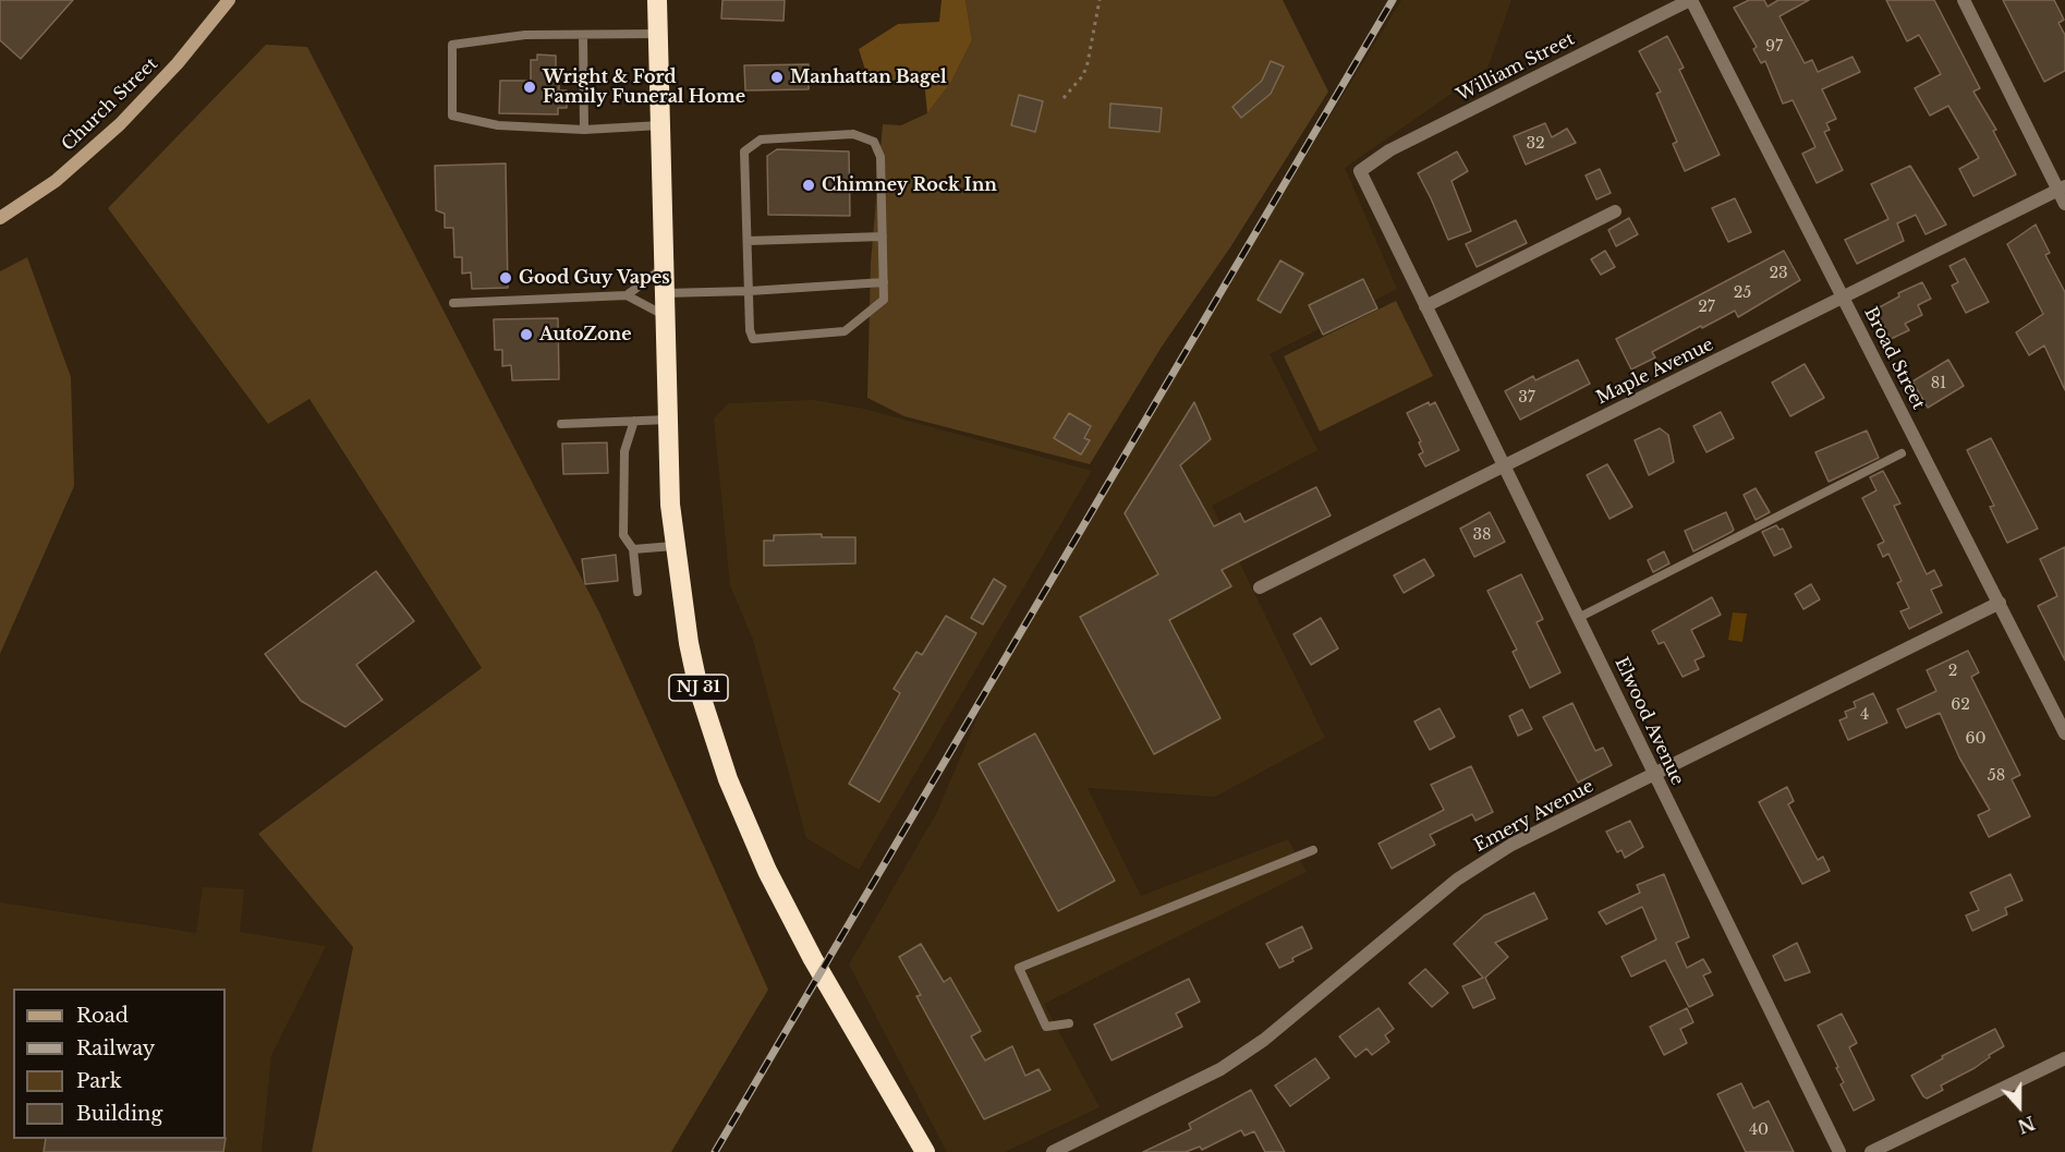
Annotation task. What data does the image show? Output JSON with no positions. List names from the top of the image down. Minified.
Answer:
{"streets":{"highway":["NJ 31"],"street":["William Street","Church Street","Broad Street","Maple Avenue","Elwood Avenue","Emery Avenue"]},"crossings":[["William Street","Broad Street"],["William Street","Elwood Avenue"],["Broad Street","Maple Avenue"],["Broad Street","Emery Avenue"],["Maple Avenue","Elwood Avenue"],["Elwood Avenue","Emery Avenue"]],"places":["Manhattan Bagel","Wright & Ford Family Funeral Home","Chimney Rock Inn","Good Guy Vapes","AutoZone"],"house_numbers":["97","32","23","25","27","81","37","38","2","62","4","60","58","40"],"legend":["Road","Railway","Park","Building"],"north":"bottom"}
